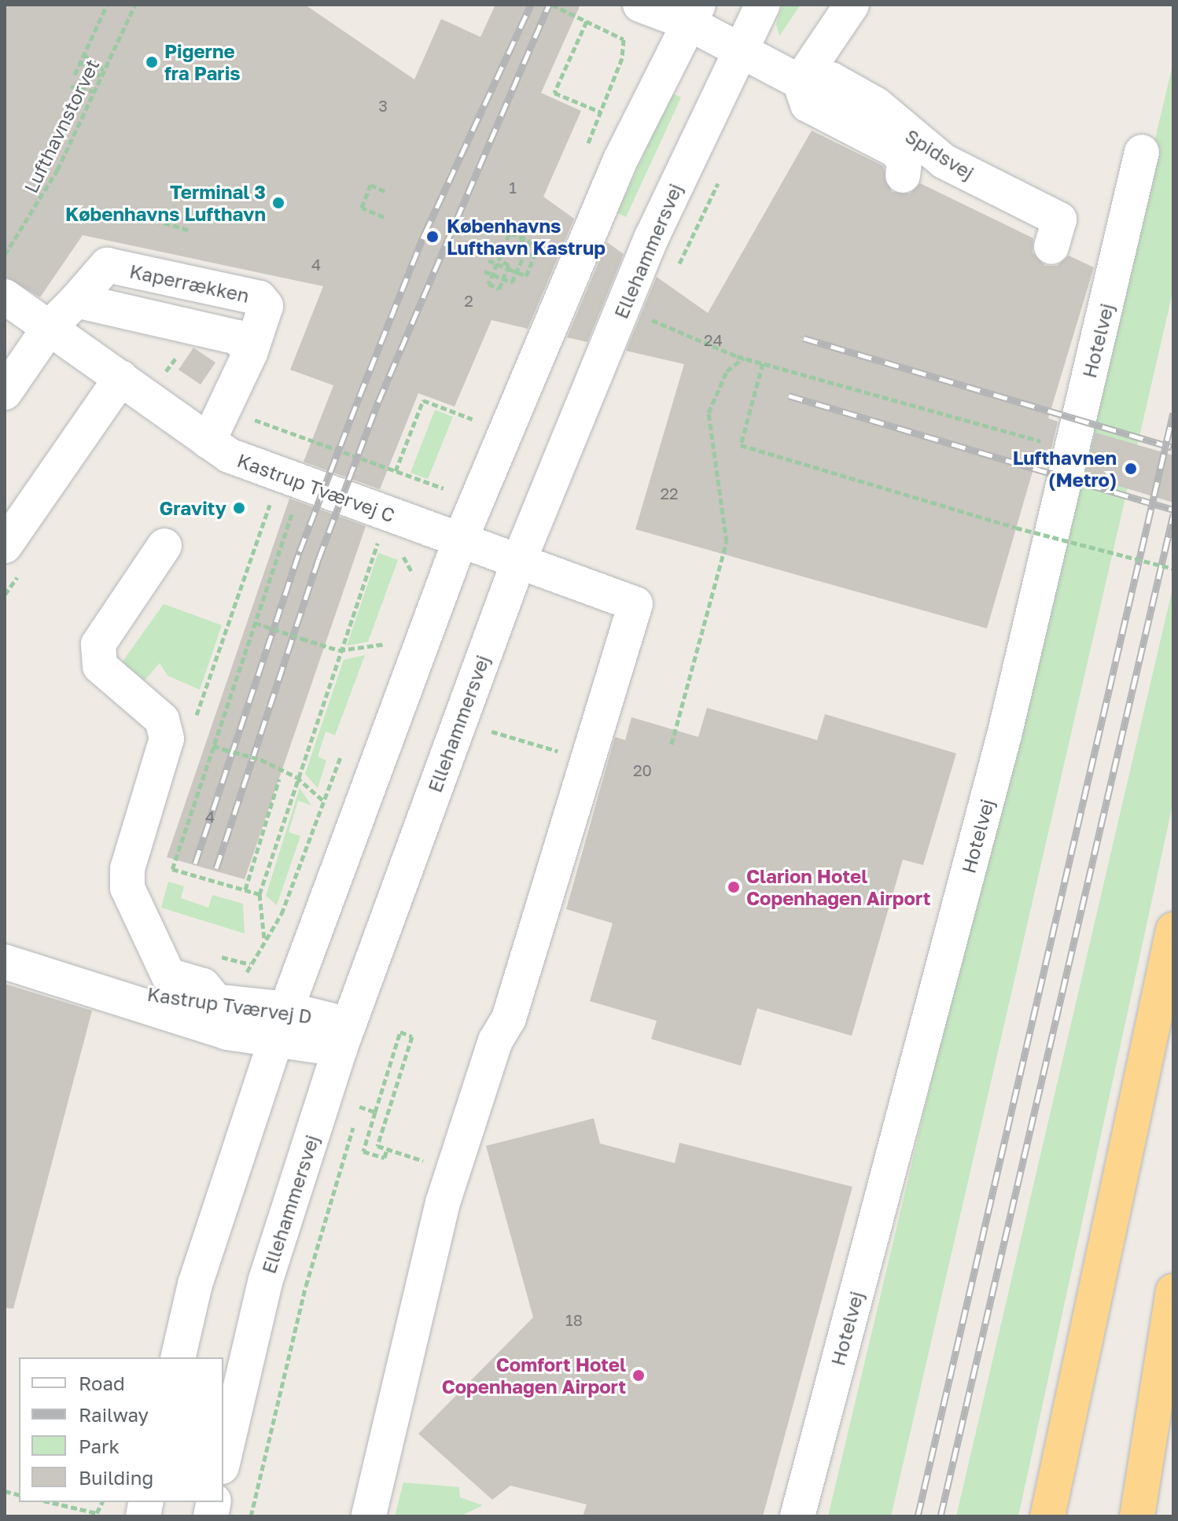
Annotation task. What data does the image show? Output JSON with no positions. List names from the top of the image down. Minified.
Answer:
{"streets":{"street":["Spidsvej","Ellehammersvej","Hotelvej","Kastrup Tværvej C","Kastrup Tværvej D"],"path":["Lufthavnstorvet"]},"crossings":[["Ellehammersvej","Kastrup Tværvej C"]],"places":["Pigerne fra Paris","Terminal 3 Københavns Lufthavn","Københavns Lufthavn Kastrup","Lufthavnen (Metro)","Gravity","Clarion Hotel Copenhagen Airport","Comfort Hotel Copenhagen Airport"],"house_numbers":["3","1","4","2","24","22","20","4","18"],"legend":["Road","Railway","Park","Building"]}
